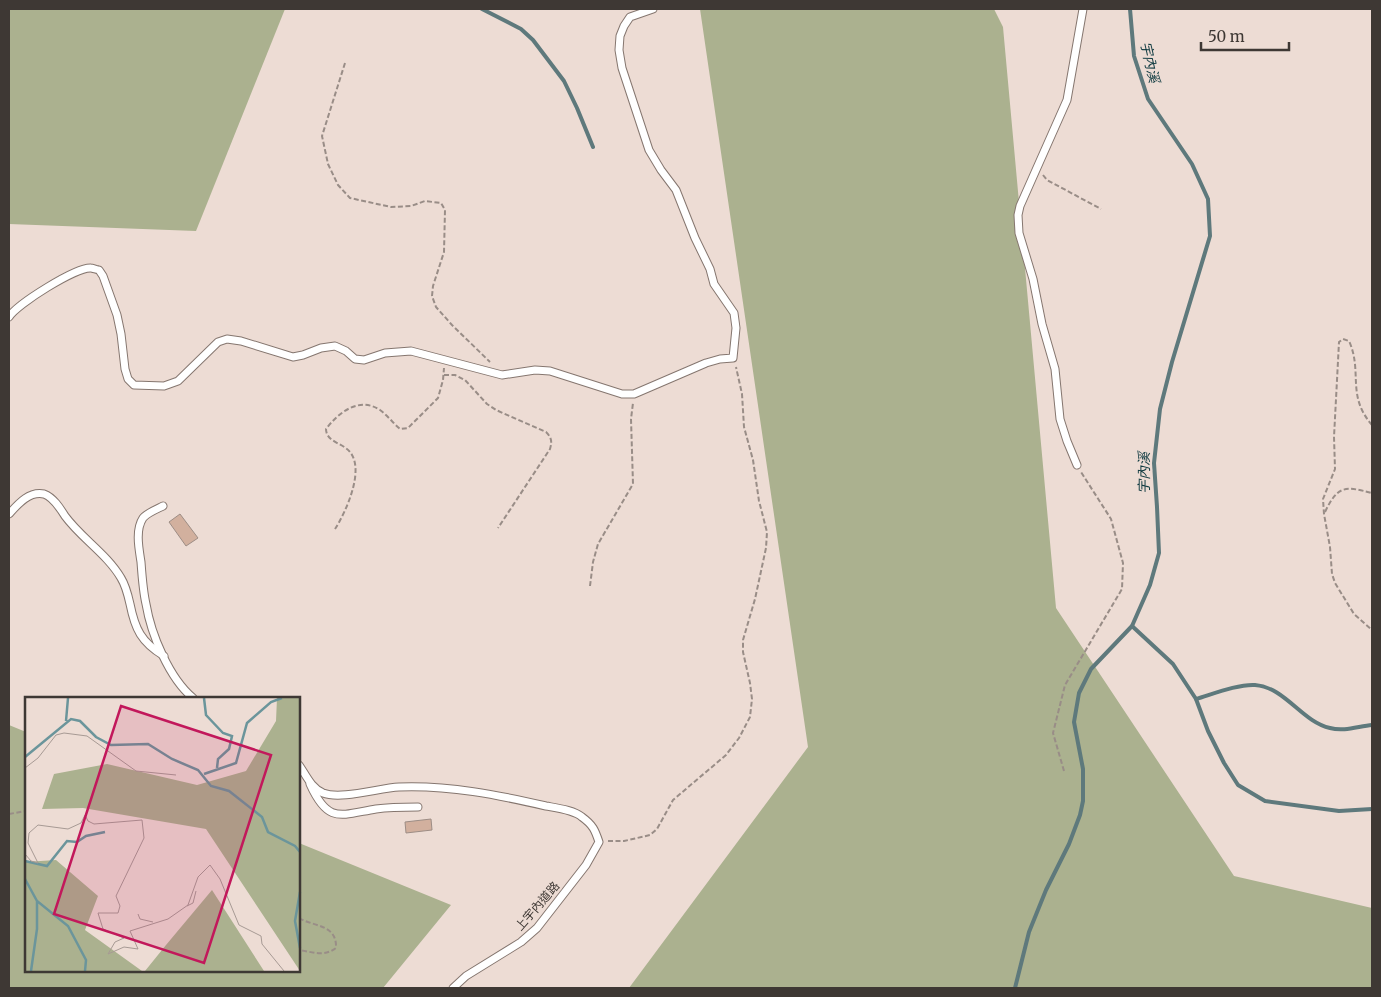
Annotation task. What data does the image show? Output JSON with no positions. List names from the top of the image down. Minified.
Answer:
{"streets":{"lane":["上宇內道路"]},"water":["宇內溪"],"scale_bar":"50 m"}
